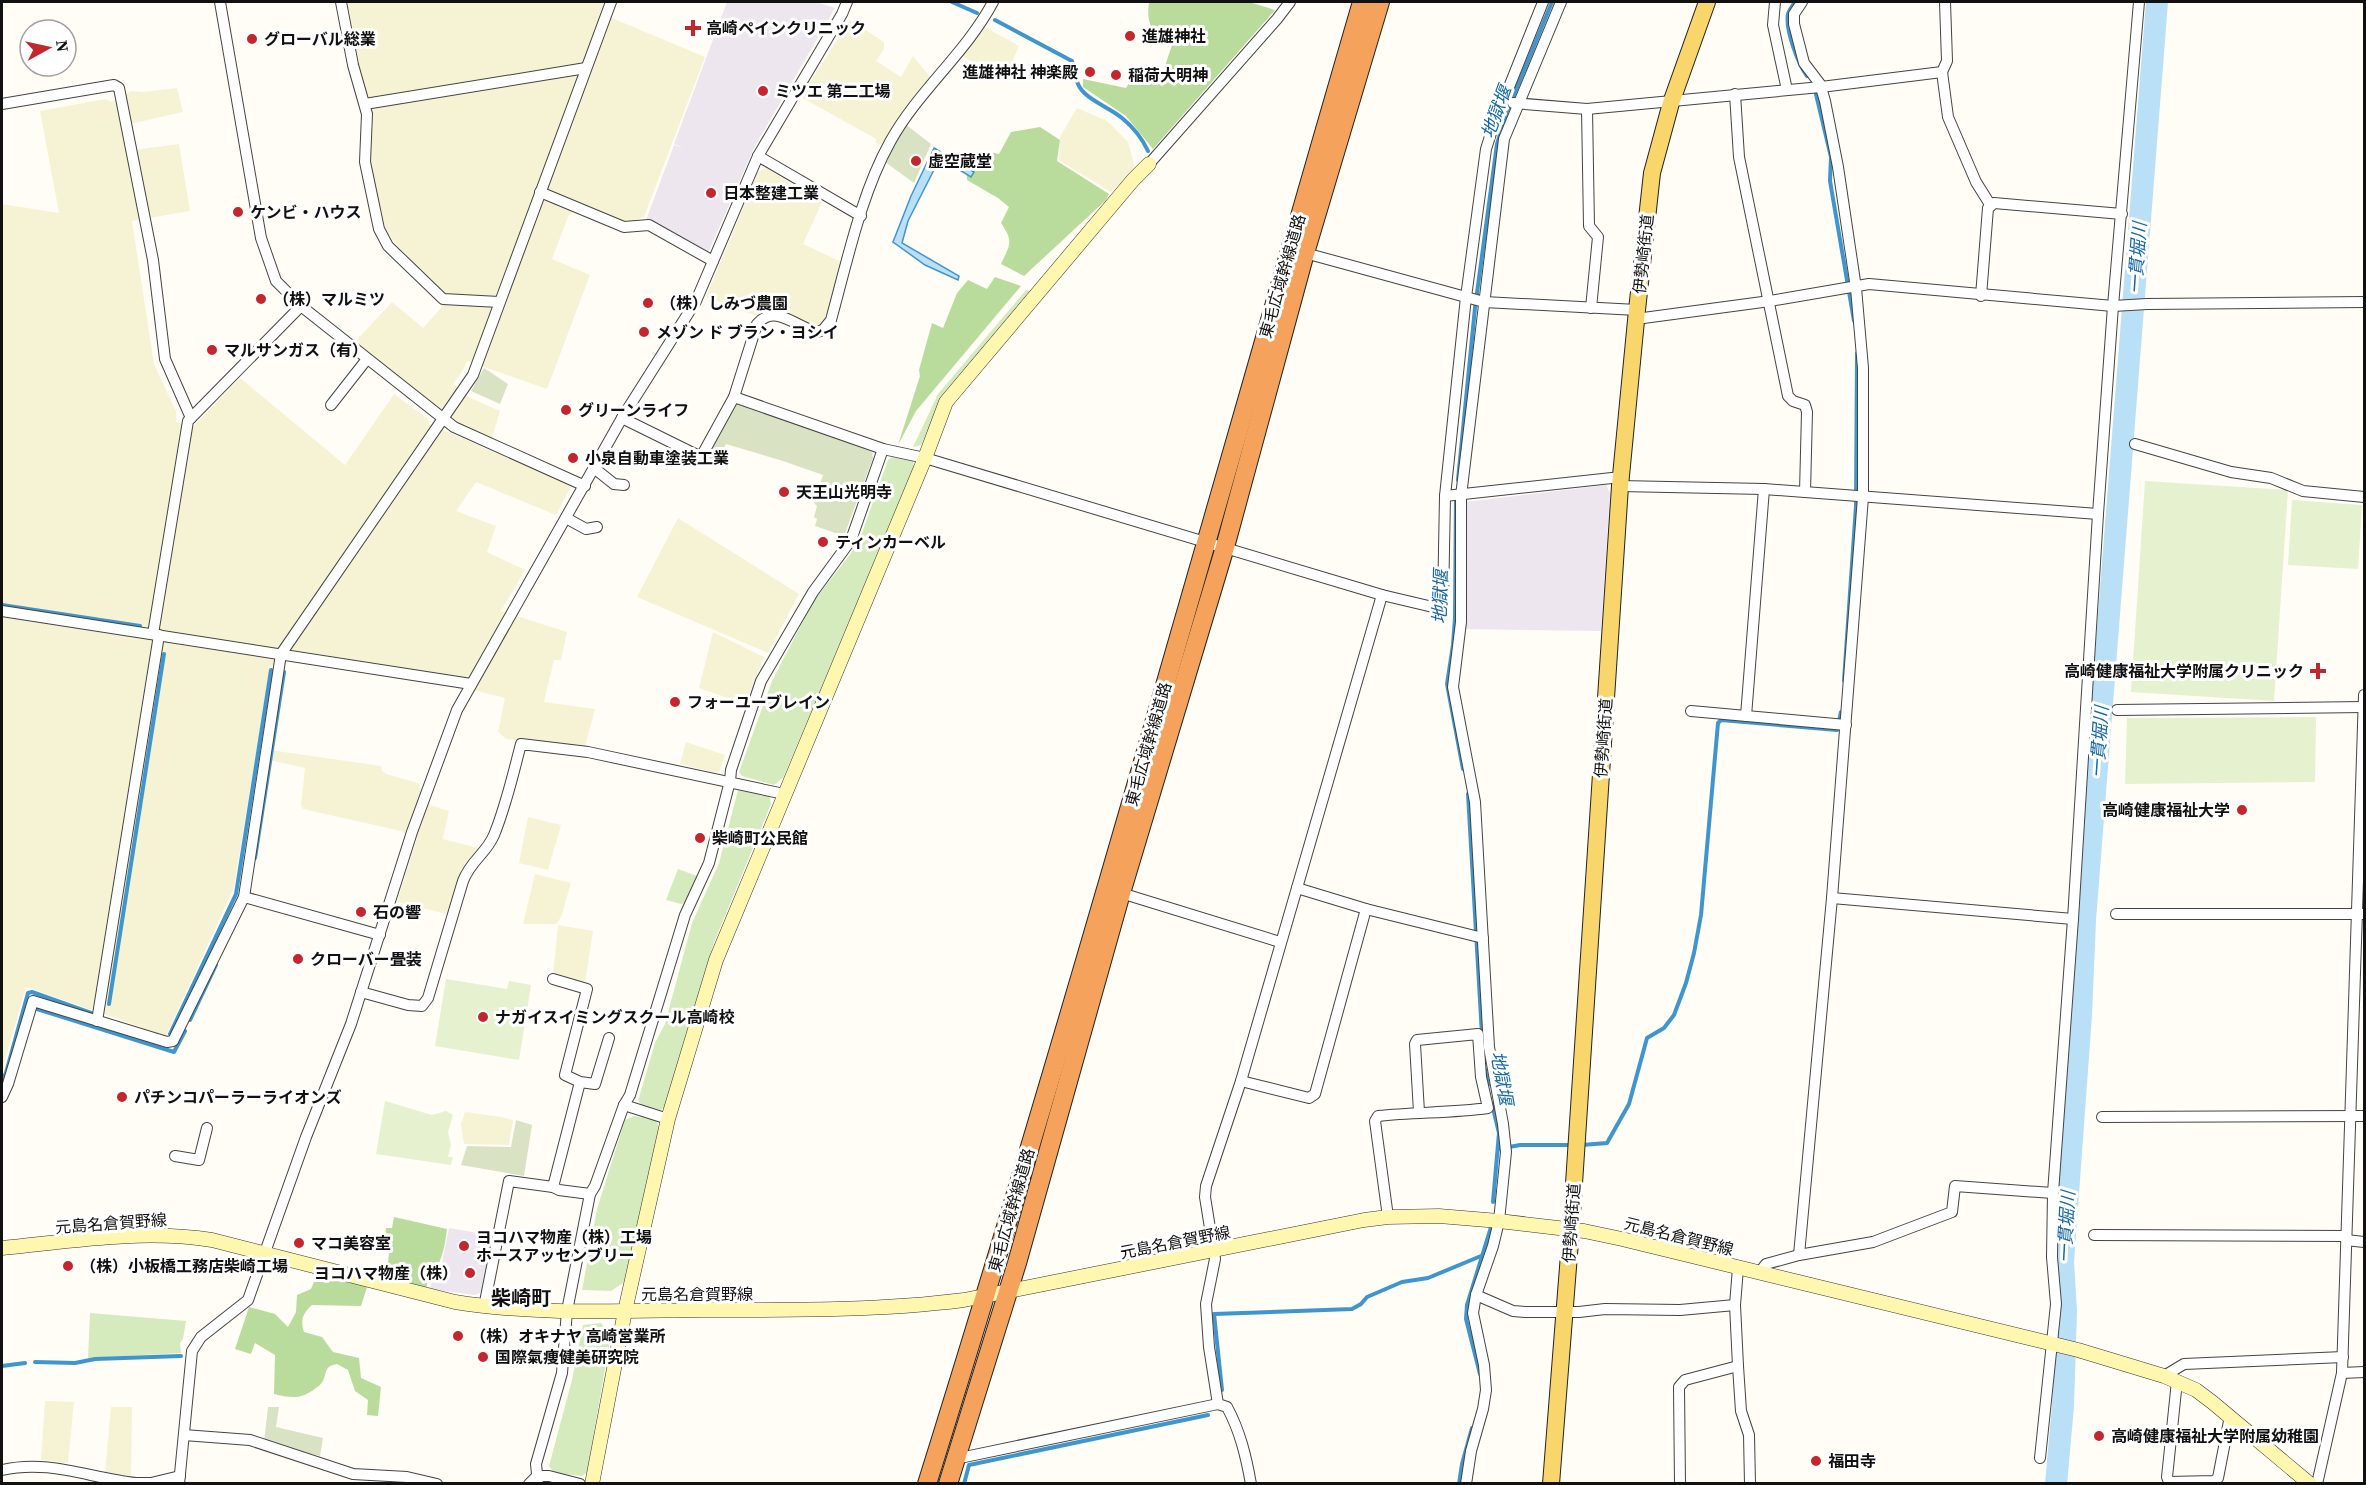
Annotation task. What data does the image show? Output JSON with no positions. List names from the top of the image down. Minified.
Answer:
{"streets":{"highway":["東毛広域幹線道路"],"main road":["伊勢崎街道","元島名倉賀野線"]},"crossings":[["伊勢崎街道","元島名倉賀野線"],["東毛広域幹線道路","元島名倉賀野線"]],"districts":["柴崎町"],"water":["地獄堰","一貫堀川"],"places":{"health":["高崎ペインクリニック","高崎健康福祉大学附属クリニック"],"other":["進雄神社","グローバル総業","進雄神社 神楽殿","稲荷大明神","ミツエ 第二工場","虚空蔵堂","日本整建工業","ケンビ・ハウス","（株）マルミツ","（株）しみづ農園","メゾン ド ブラン・ヨシイ","マルサンガス（有）","グリーンライフ","小泉自動車塗装工業","天王山光明寺","ティンカーベル","フォーユーブレイン","高崎健康福祉大学","柴崎町公民館","石の響","クローバー畳装","ナガイスイミングスクール高崎校","パチンコパーラーライオンズ","マコ美容室","ヨコハマ物産（株）工場 ホースアッセンブリー","（株）小板橋工務店柴崎工場","ヨコハマ物産（株）","（株）オキナヤ 高崎営業所","国際氣痩健美研究院","高崎健康福祉大学附属幼稚園","福田寺"]},"north":"right"}
